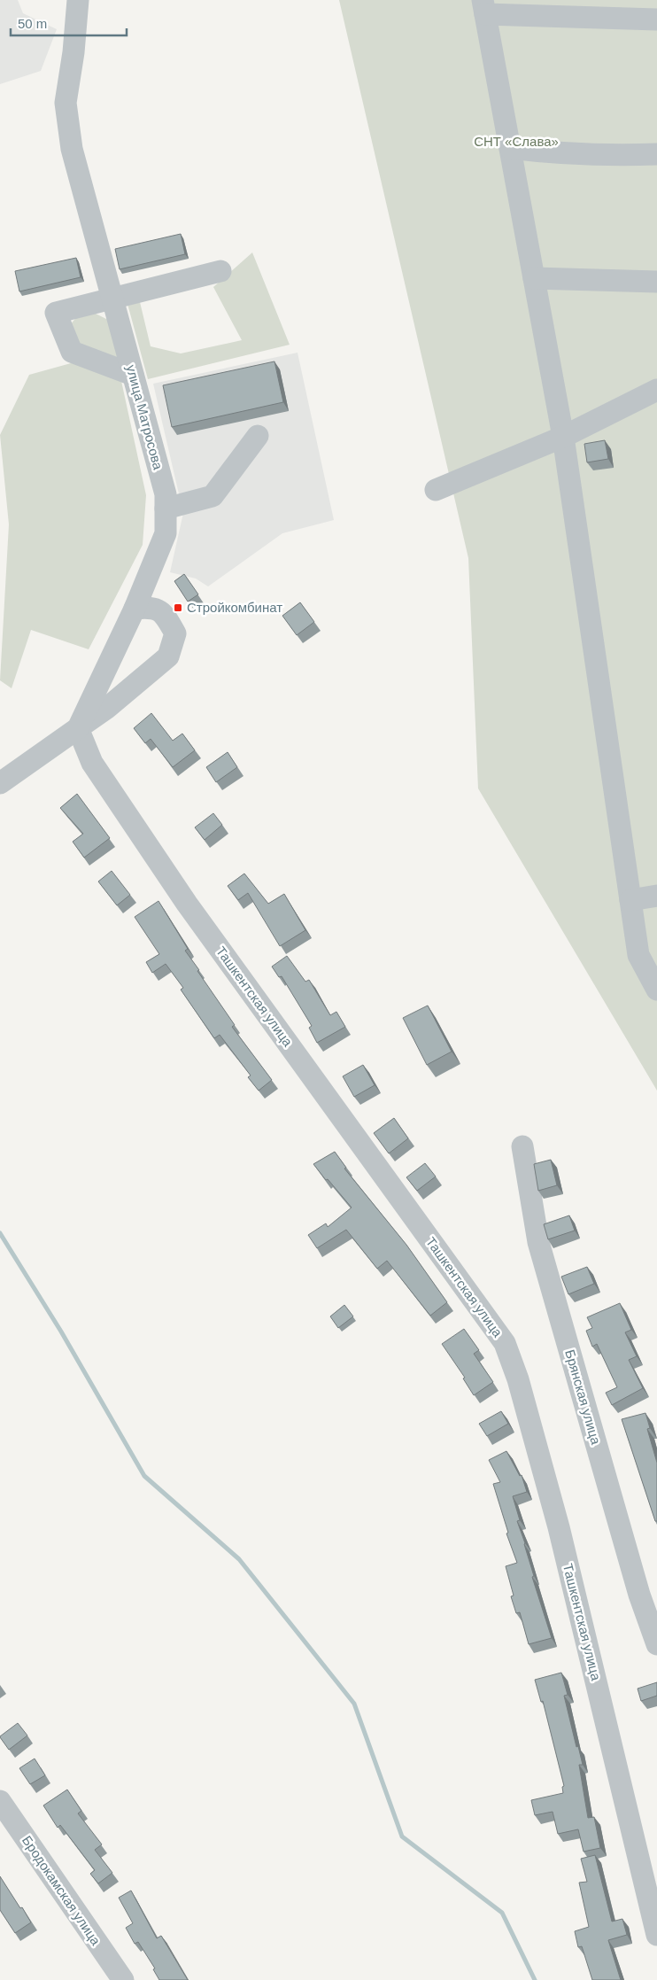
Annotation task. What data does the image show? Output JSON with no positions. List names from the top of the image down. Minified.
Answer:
{"streets":{"street":["улица Матросова","Ташкентская улица","Брянская улица","Бродокамская улица"]},"crossings":[["улица Матросова","Ташкентская улица"]],"parks":["СНТ «Слава»"],"places":{"transit":["Стройкомбинат"]},"scale_bar":"50 m"}
